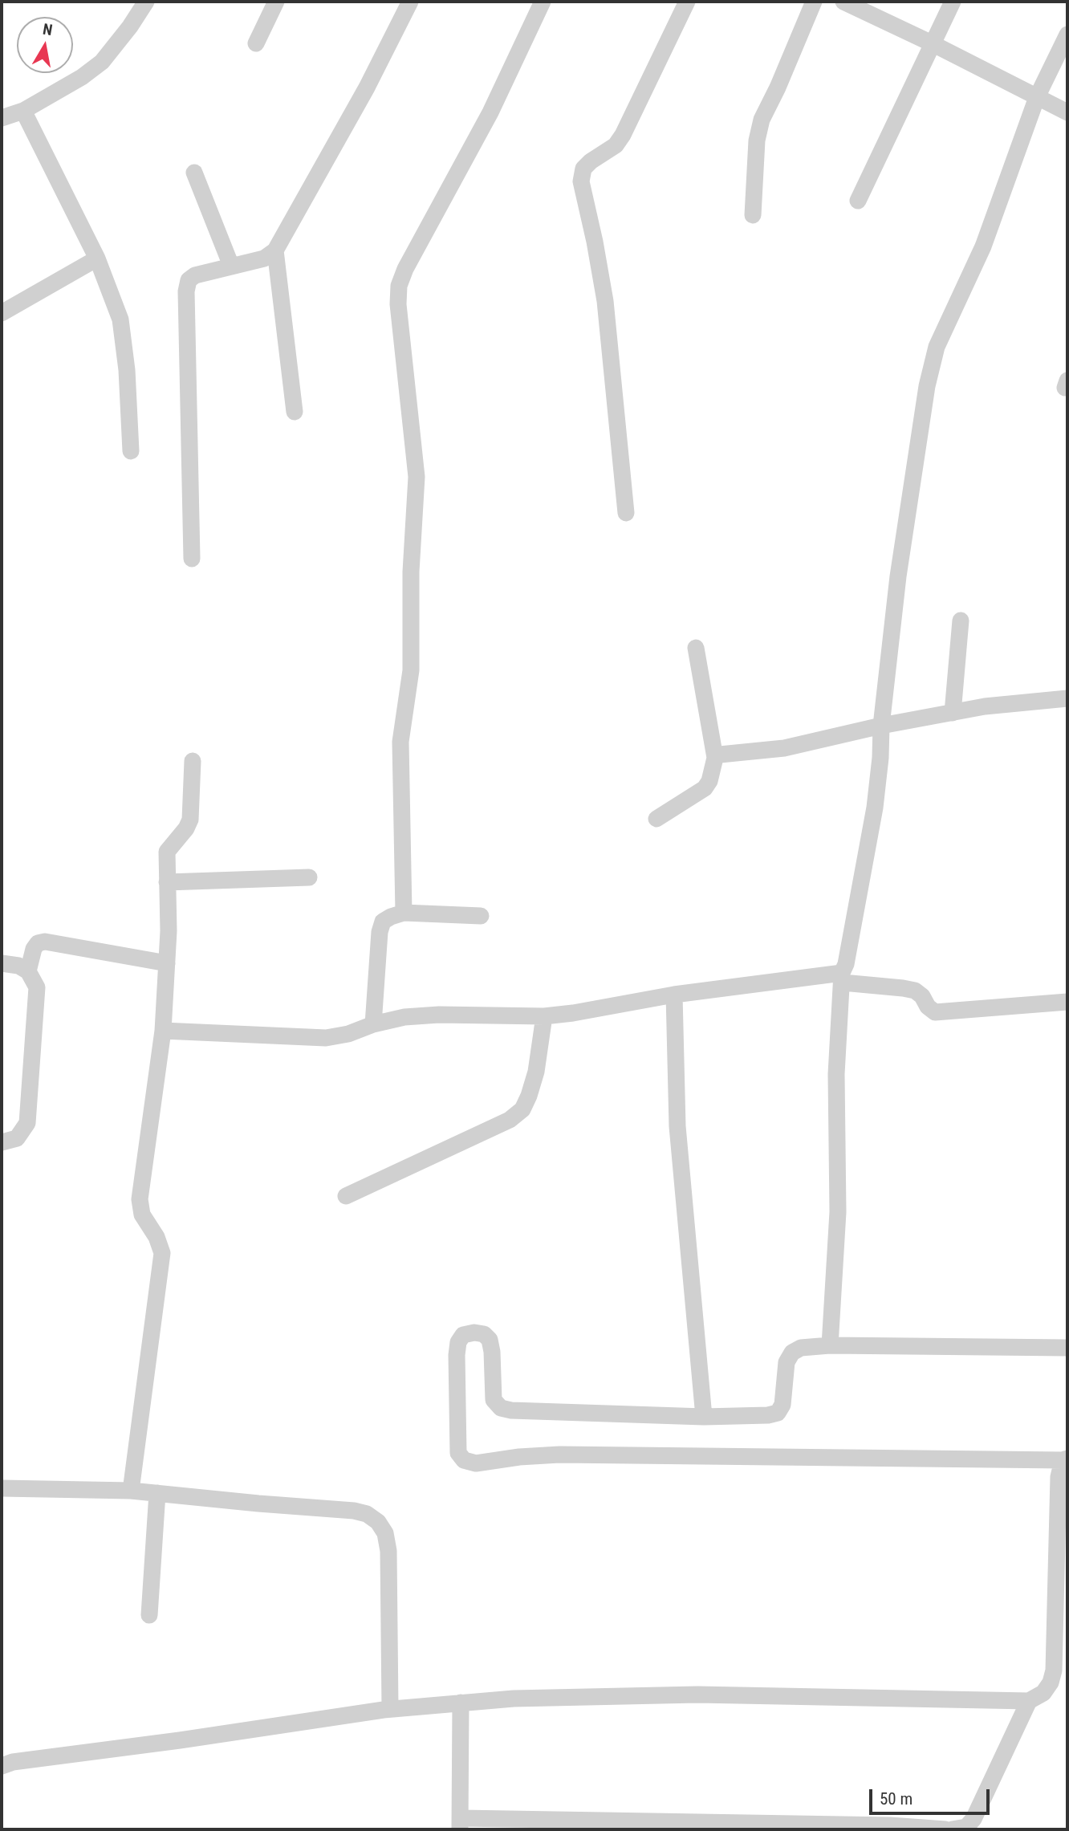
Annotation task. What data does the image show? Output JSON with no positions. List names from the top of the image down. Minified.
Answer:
{"scale_bar":"50 m","north":"top"}
